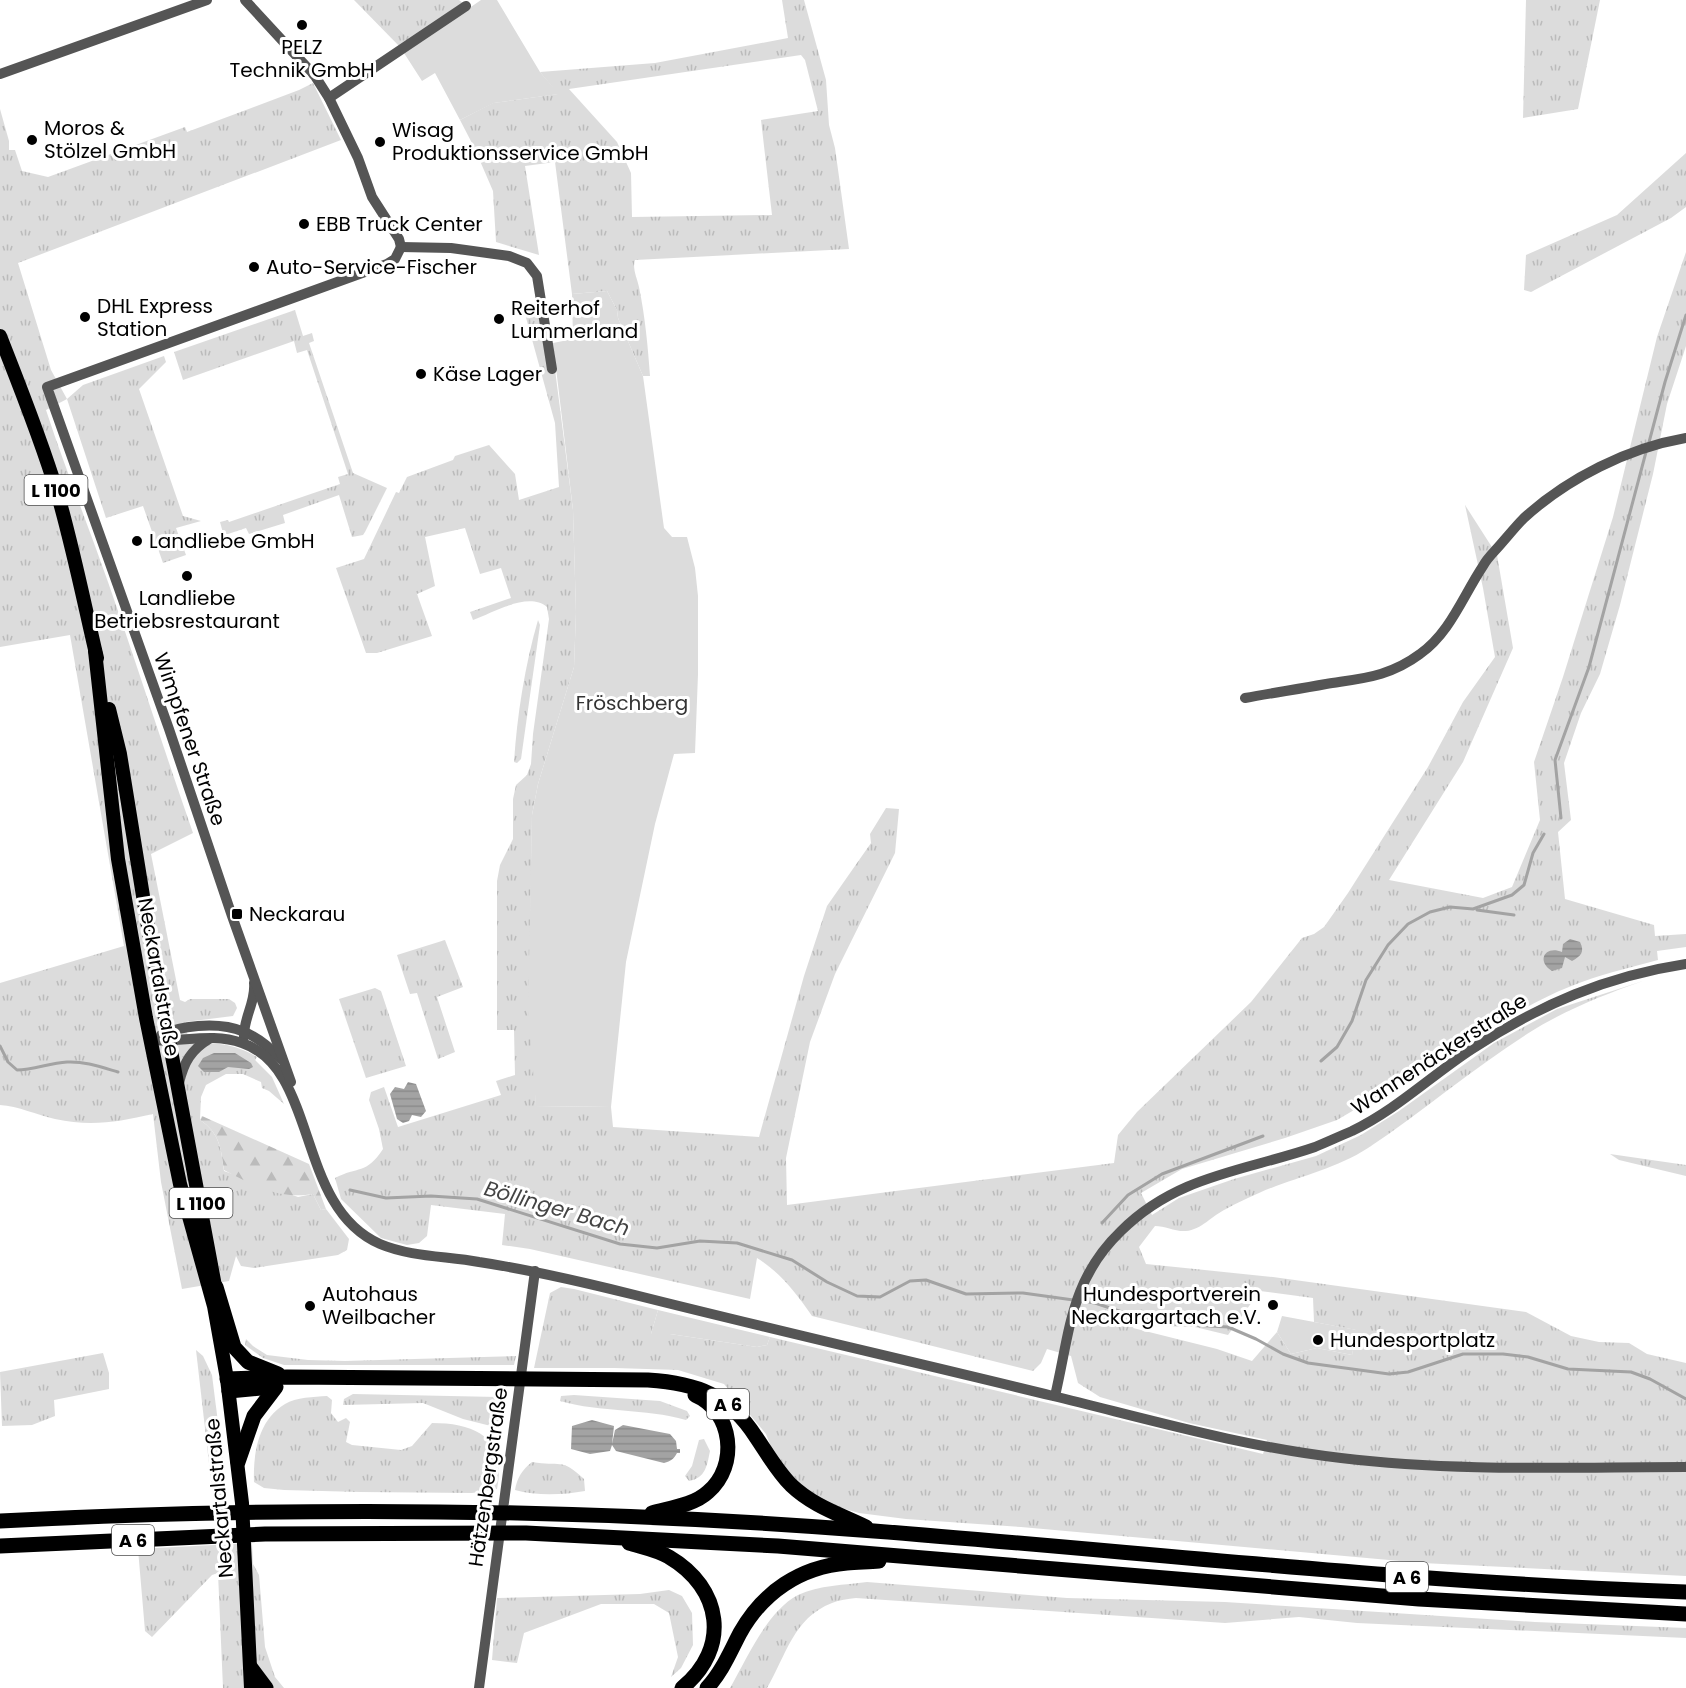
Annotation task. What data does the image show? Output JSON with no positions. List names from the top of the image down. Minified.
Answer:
{"streets":{"highway":["A 6"],"main road":["L 1100","Neckartalstraße"],"street":["Wimpfener Straße","Wannenäckerstraße","Hätzenbergstraße"]},"crossings":[["Wimpfener Straße","Neckartalstraße"],["Wimpfener Straße","Wannenäckerstraße"],["Wimpfener Straße","Hätzenbergstraße"]],"water":["Böllinger Bach"],"parks":["Fröschberg"],"places":{"other":["PELZ Technik GmbH","Moros & Stölzel GmbH","Wisag Produktionsservice GmbH","EBB Truck Center","Auto-Service-Fischer","DHL Express Station","Reiterhof Lummerland","Käse Lager","Landliebe GmbH","Landliebe Betriebsrestaurant","Hundesportverein Neckargartach e.V.","Autohaus Weilbacher","Hundesportplatz"],"transit":["Neckarau"]}}
